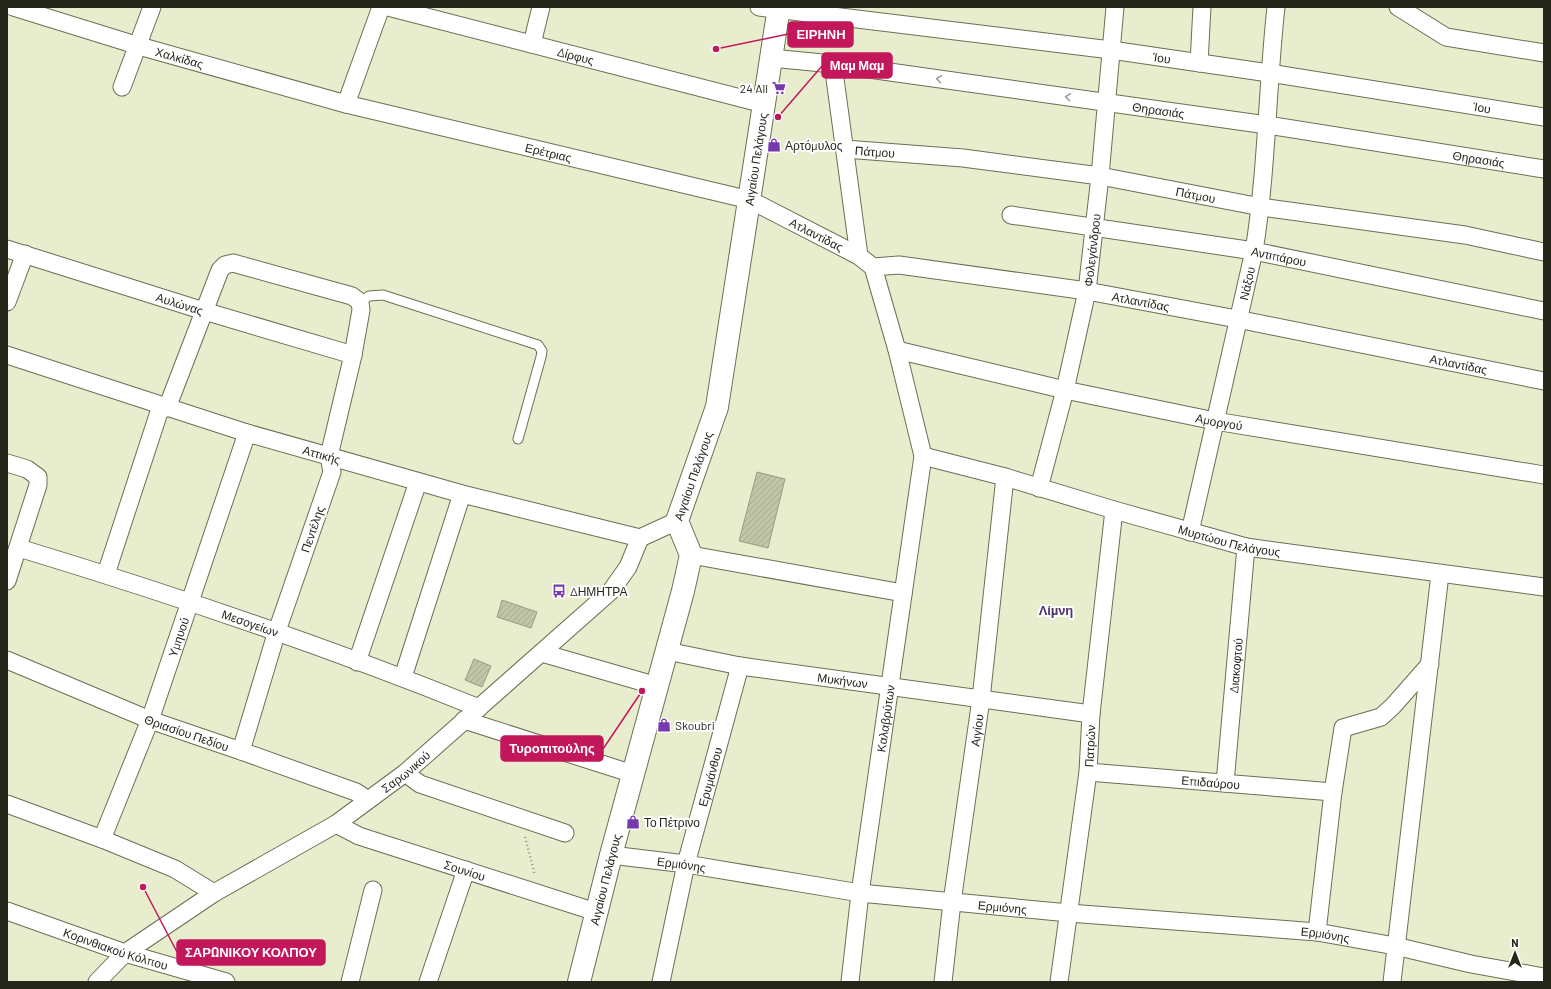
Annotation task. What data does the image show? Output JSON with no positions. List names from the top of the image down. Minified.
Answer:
{"streets":{"main road":["Αιγαίου Πελάγους"],"street":["Δίρφυς","Χαλκίδας","Ίου","Θηρασιάς","Πάτμου","Ερέτριας","Ατλαντίδας","Φολεγάνδρου","Αντιπάρου","Νάξου","Αυλώνας","Αμοργού","Αττικής","Πεντέλης","Μυρτώου Πελάγους","Μεσογείων","Υμηυού","Διακοφτού","Μυκήνων","Καλαβρύτων","Αιγίου","Θριασίου Πεδίου","Πατρών","Σαρωνικού","Ερυμάνθου","Επιδαύρου","Ερμιόνης","Σουνίου","Κορινθιακού Κόλπου"]},"crossings":[["Δίρφυς","Αιγαίου Πελάγους"],["Χαλκίδας","Ερέτριας"],["Ίου","Αιγαίου Πελάγους"],["Ίου","Φολεγάνδρου"],["Ίου","Νάξου"],["Θηρασιάς","Αιγαίου Πελάγους"],["Θηρασιάς","Φολεγάνδρου"],["Θηρασιάς","Νάξου"],["Πάτμου","Φολεγάνδρου"],["Πάτμου","Νάξου"],["Ερέτριας","Αιγαίου Πελάγους"],["Ερέτριας","Ατλαντίδας"],["Αιγαίου Πελάγους","Ατλαντίδας"],["Αιγαίου Πελάγους","Μυκήνων"],["Αιγαίου Πελάγους","Ερμιόνης"],["Αιγαίου Πελάγους","Σουνίου"],["Ατλαντίδας","Φολεγάνδρου"],["Ατλαντίδας","Νάξου"],["Φολεγάνδρου","Αντιπάρου"],["Φολεγάνδρου","Αμοργού"],["Φολεγάνδρου","Μυρτώου Πελάγους"],["Αντιπάρου","Νάξου"],["Νάξου","Αμοργού"],["Νάξου","Μυρτώου Πελάγους"],["Αυλώνας","Πεντέλης"],["Αττικής","Πεντέλης"],["Αττικής","Υμηυού"],["Αττικής","Σαρωνικού"],["Πεντέλης","Μεσογείων"],["Πεντέλης","Θριασίου Πεδίου"],["Μυρτώου Πελάγους","Διακοφτού"],["Μυρτώου Πελάγους","Καλαβρύτων"],["Μυρτώου Πελάγους","Αιγίου"],["Μυρτώου Πελάγους","Πατρών"],["Μεσογείων","Υμηυού"],["Μεσογείων","Σαρωνικού"],["Υμηυού","Θριασίου Πεδίου"],["Διακοφτού","Επιδαύρου"],["Μυκήνων","Καλαβρύτων"],["Μυκήνων","Αιγίου"],["Μυκήνων","Πατρών"],["Μυκήνων","Ερυμάνθου"],["Καλαβρύτων","Ερμιόνης"],["Αιγίου","Ερμιόνης"],["Θριασίου Πεδίου","Σαρωνικού"],["Πατρών","Επιδαύρου"],["Πατρών","Ερμιόνης"],["Σαρωνικού","Σουνίου"],["Σαρωνικού","Κορινθιακού Κόλπου"],["Ερυμάνθου","Ερμιόνης"]],"one_way":["Θηρασιάς"],"districts":["Λίμνη"],"places":{"other":["ΕΙΡΗΝΗ","Μαμ Μαμ","Τυροπιτούλης","ΣΑΡΩΝΙΚΟΥ ΚΟΛΠΟΥ"],"supermarket":["24 All"],"shop":["Αρτόμυλος","Skoubri","Το Πέτρινο"],"bus stop":["ΔΗΜΗΤΡΑ"]},"north":"top"}
